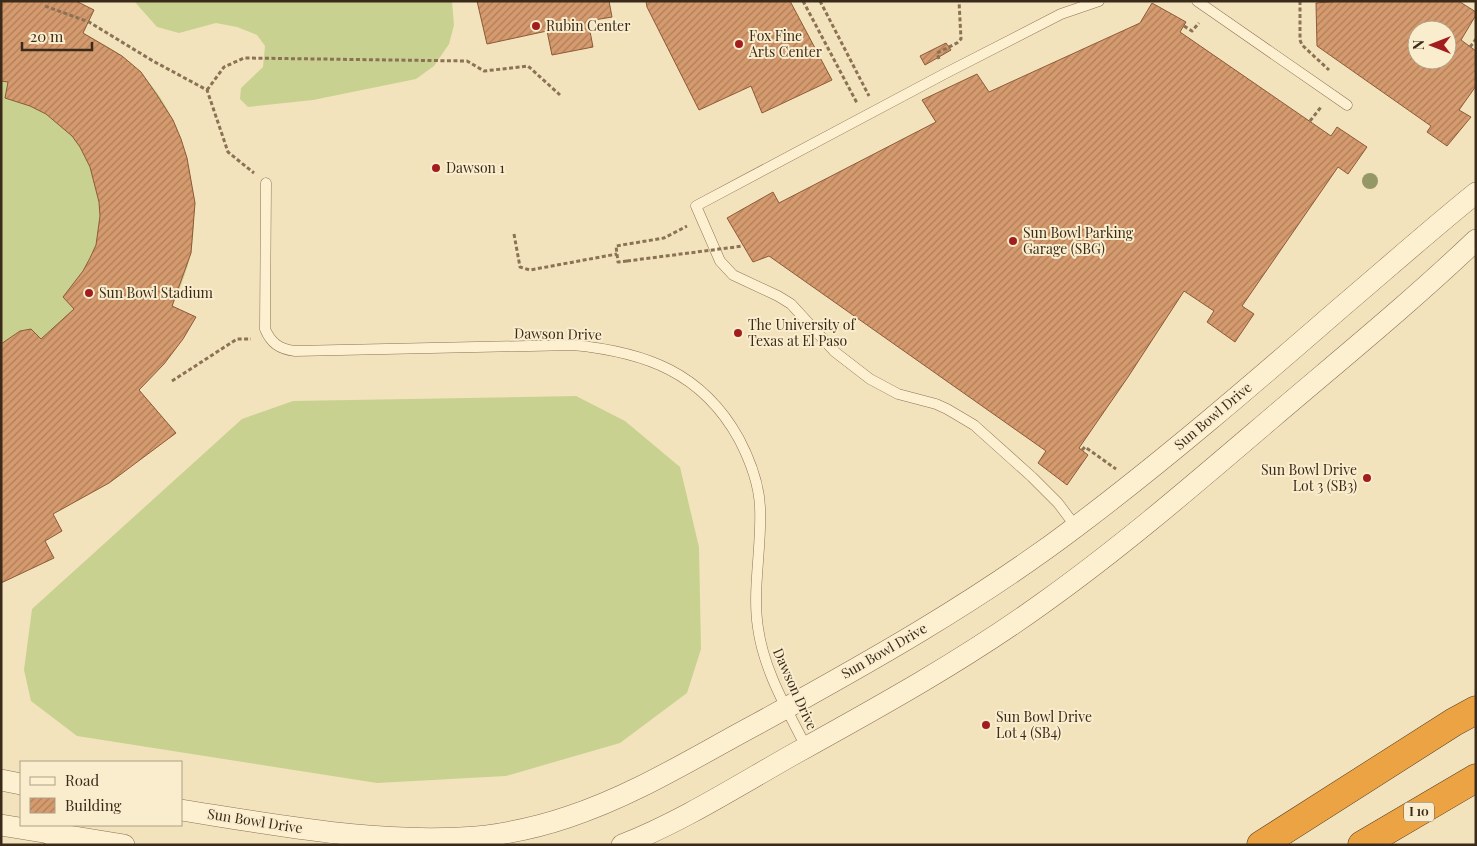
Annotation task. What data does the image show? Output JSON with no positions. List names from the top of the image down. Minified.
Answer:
{"streets":{"highway":["I 10"],"street":["Sun Bowl Drive"],"lane":["Dawson Drive"]},"crossings":[["Dawson Drive","Sun Bowl Drive"]],"places":["Rubin Center","Fox Fine Arts Center","Dawson 1","Sun Bowl Parking Garage (SBG)","Sun Bowl Stadium","The University of Texas at El Paso","Sun Bowl Drive Lot 3 (SB3)","Sun Bowl Drive Lot 4 (SB4)"],"legend":["Road","Building"],"scale_bar":"20 m","north":"left"}
